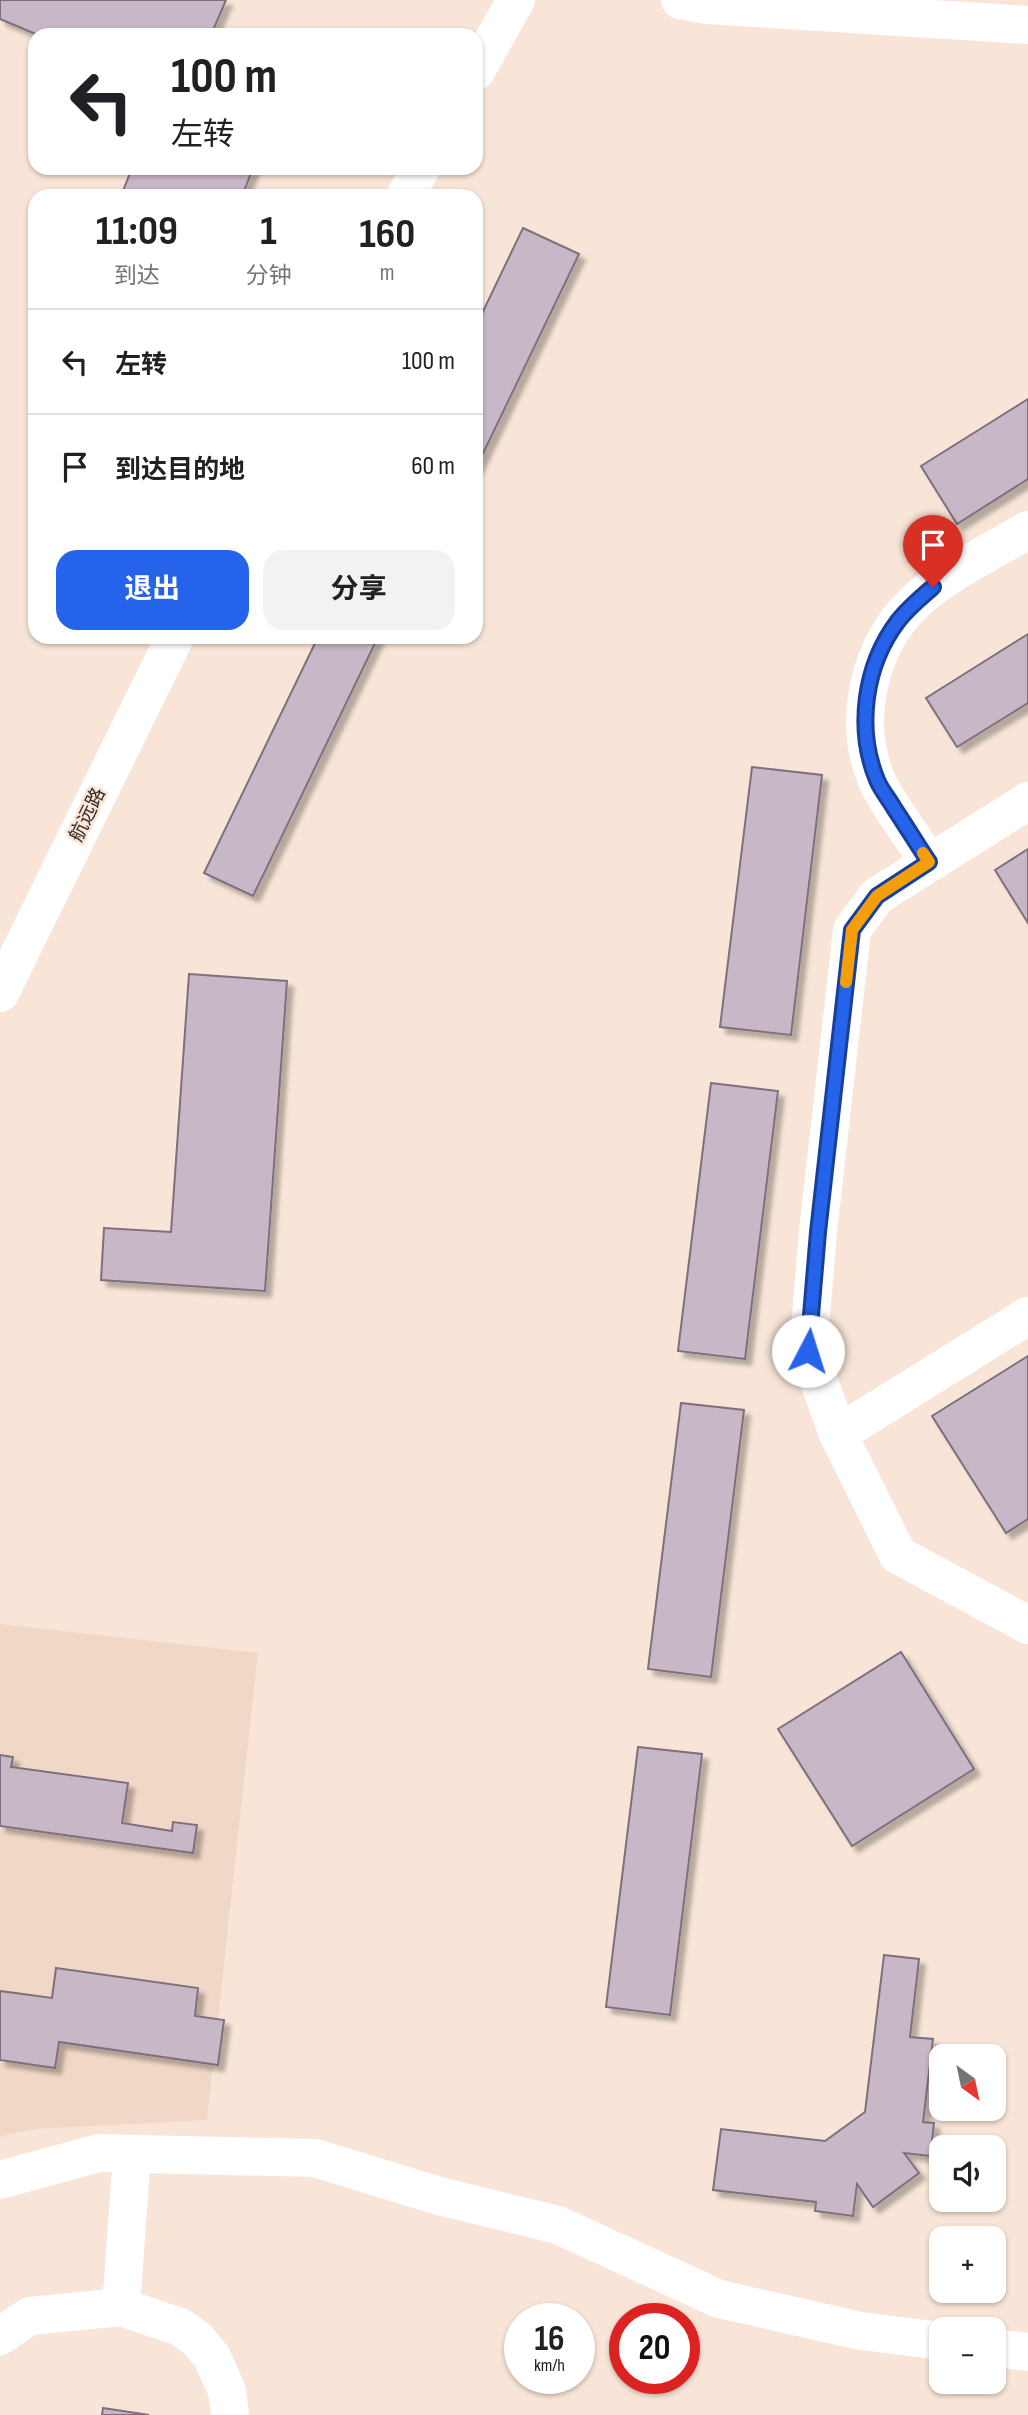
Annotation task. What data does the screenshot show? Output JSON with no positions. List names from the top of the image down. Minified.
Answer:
{"streets":{"street":["航远路"]},"north":"bottom right","page":{"turn":["100 m","左转"],"eta":["11:09","到达","1","分钟","160","m"],"list":[{"name":"左转","value":"100 m"},{"name":"到达目的地","value":"60 m"}],"buttons":["退出","分享"],"map_buttons":["+","−"],"speed":"16 km/h","limit":"20"}}
